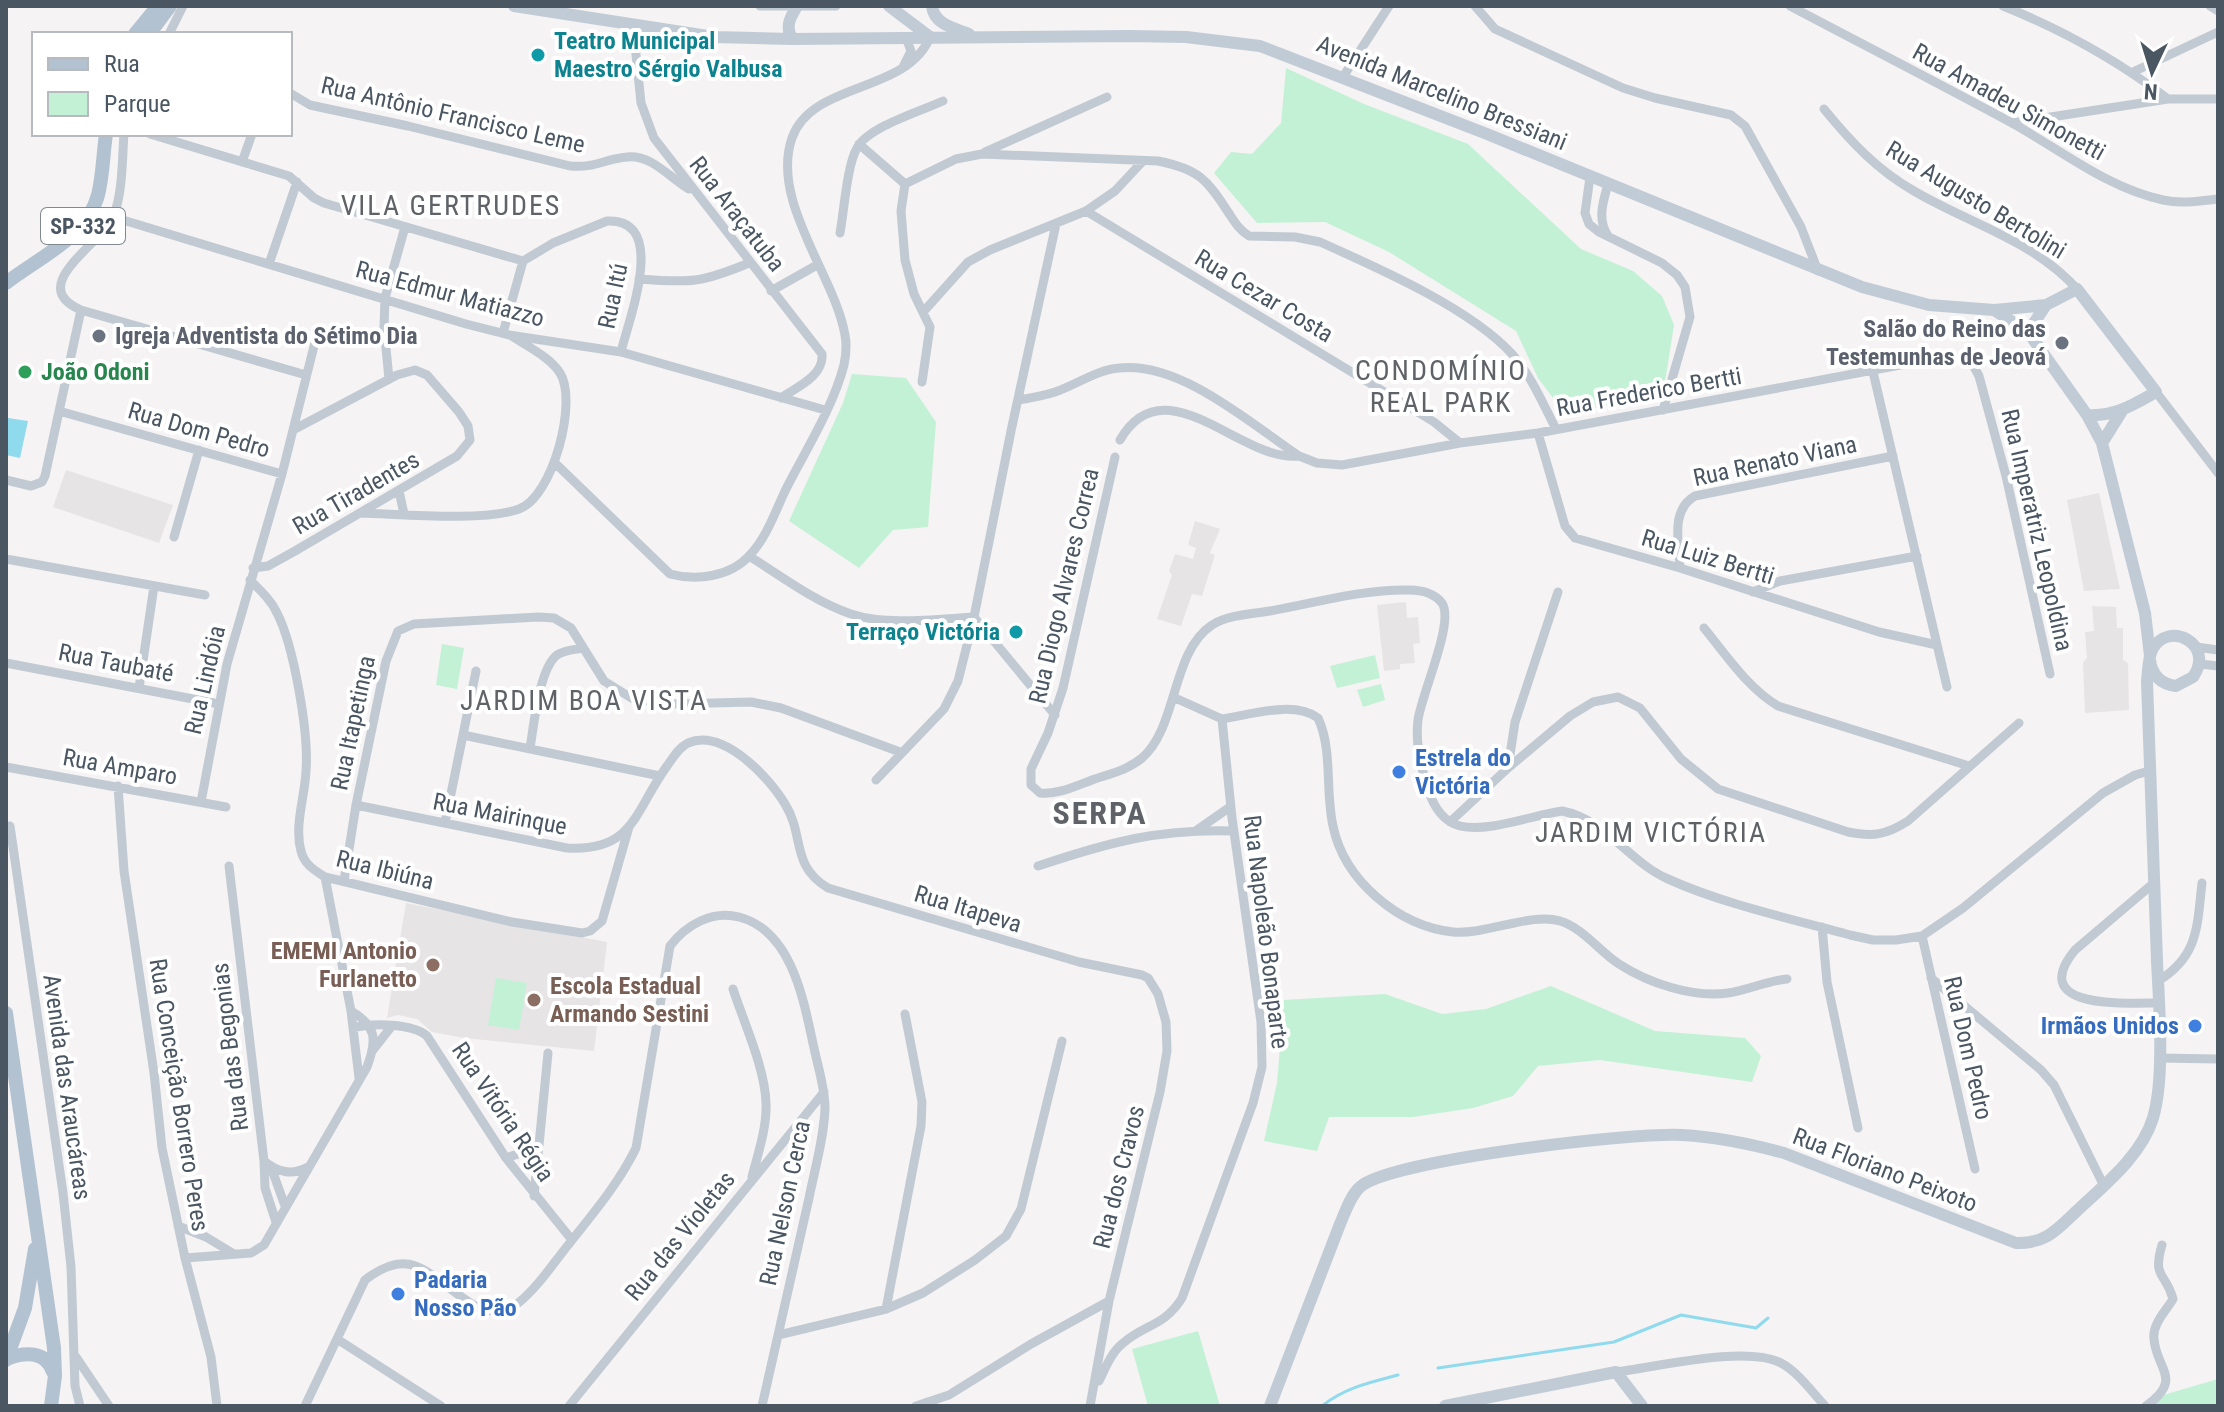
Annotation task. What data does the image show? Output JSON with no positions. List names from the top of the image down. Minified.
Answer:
{"streets":{"main road":["SP-332"],"street":["Avenida Marcelino Bressiani","Rua Amadeu Simonetti","Rua Antônio Francisco Leme","Rua Augusto Bertolini","Rua Araçatuba","Rua Edmur Matiazzo","Rua Itú","Rua Cezar Costa","Rua Frederico Bertti","Rua Dom Pedro","Rua Renato Viana","Rua Tiradentes","Rua Imperatriz Leopoldina","Rua Luiz Bertti","Rua Diogo Alvares Correa","Rua Taubaté","Rua Lindóia","Rua Itapetinga","Rua Amparo","Rua Mairinque","Rua Ibiúna","Rua Itapeva","Rua Napoleão Bonaparte","Rua das Begonias","Avenida das Araucáreas","Rua Conceição Borrero Peres","Rua Vitória Régia","Rua Floriano Peixoto","Rua dos Cravos","Rua Nelson Cerca","Rua das Violetas"]},"crossings":[["Avenida Marcelino Bressiani","Rua Araçatuba"],["Avenida Marcelino Bressiani","Rua Floriano Peixoto"],["Rua Antônio Francisco Leme","Rua Araçatuba"],["Rua Araçatuba","Rua Edmur Matiazzo"],["Rua Edmur Matiazzo","Rua Itú"],["Rua Cezar Costa","Rua Frederico Bertti"],["Rua Frederico Bertti","Rua Imperatriz Leopoldina"],["Rua Frederico Bertti","Rua Luiz Bertti"],["Rua Dom Pedro","Rua Lindóia"],["Rua Renato Viana","Rua Luiz Bertti"],["Rua Tiradentes","Rua Lindóia"],["Rua Taubaté","Rua Lindóia"],["Rua Lindóia","Rua Amparo"],["Rua Lindóia","Rua Ibiúna"],["Rua Itapetinga","Rua Mairinque"],["Rua Itapetinga","Rua Ibiúna"],["Rua Amparo","Rua Conceição Borrero Peres"],["Rua Mairinque","Rua Ibiúna"],["Rua Mairinque","Rua Itapeva"],["Rua Itapeva","Rua dos Cravos"],["Rua Napoleão Bonaparte","Rua dos Cravos"],["Rua Vitória Régia","Rua Nelson Cerca"],["Rua Nelson Cerca","Rua das Violetas"]],"districts":["VILA GERTRUDES","CONDOMÍNIO REAL PARK","JARDIM BOA VISTA","SERPA","JARDIM VICTÓRIA"],"places":["Teatro Municipal Maestro Sérgio Valbusa","Igreja Adventista do Sétimo Dia","Salão do Reino das Testemunhas de Jeová","João Odoni","Terraço Victória","Estrela do Victória","EMEMI Antonio Furlanetto","Escola Estadual Armando Sestini","Irmãos Unidos","Padaria Nosso Pão"],"legend":["Rua","Parque"],"north":"bottom"}
